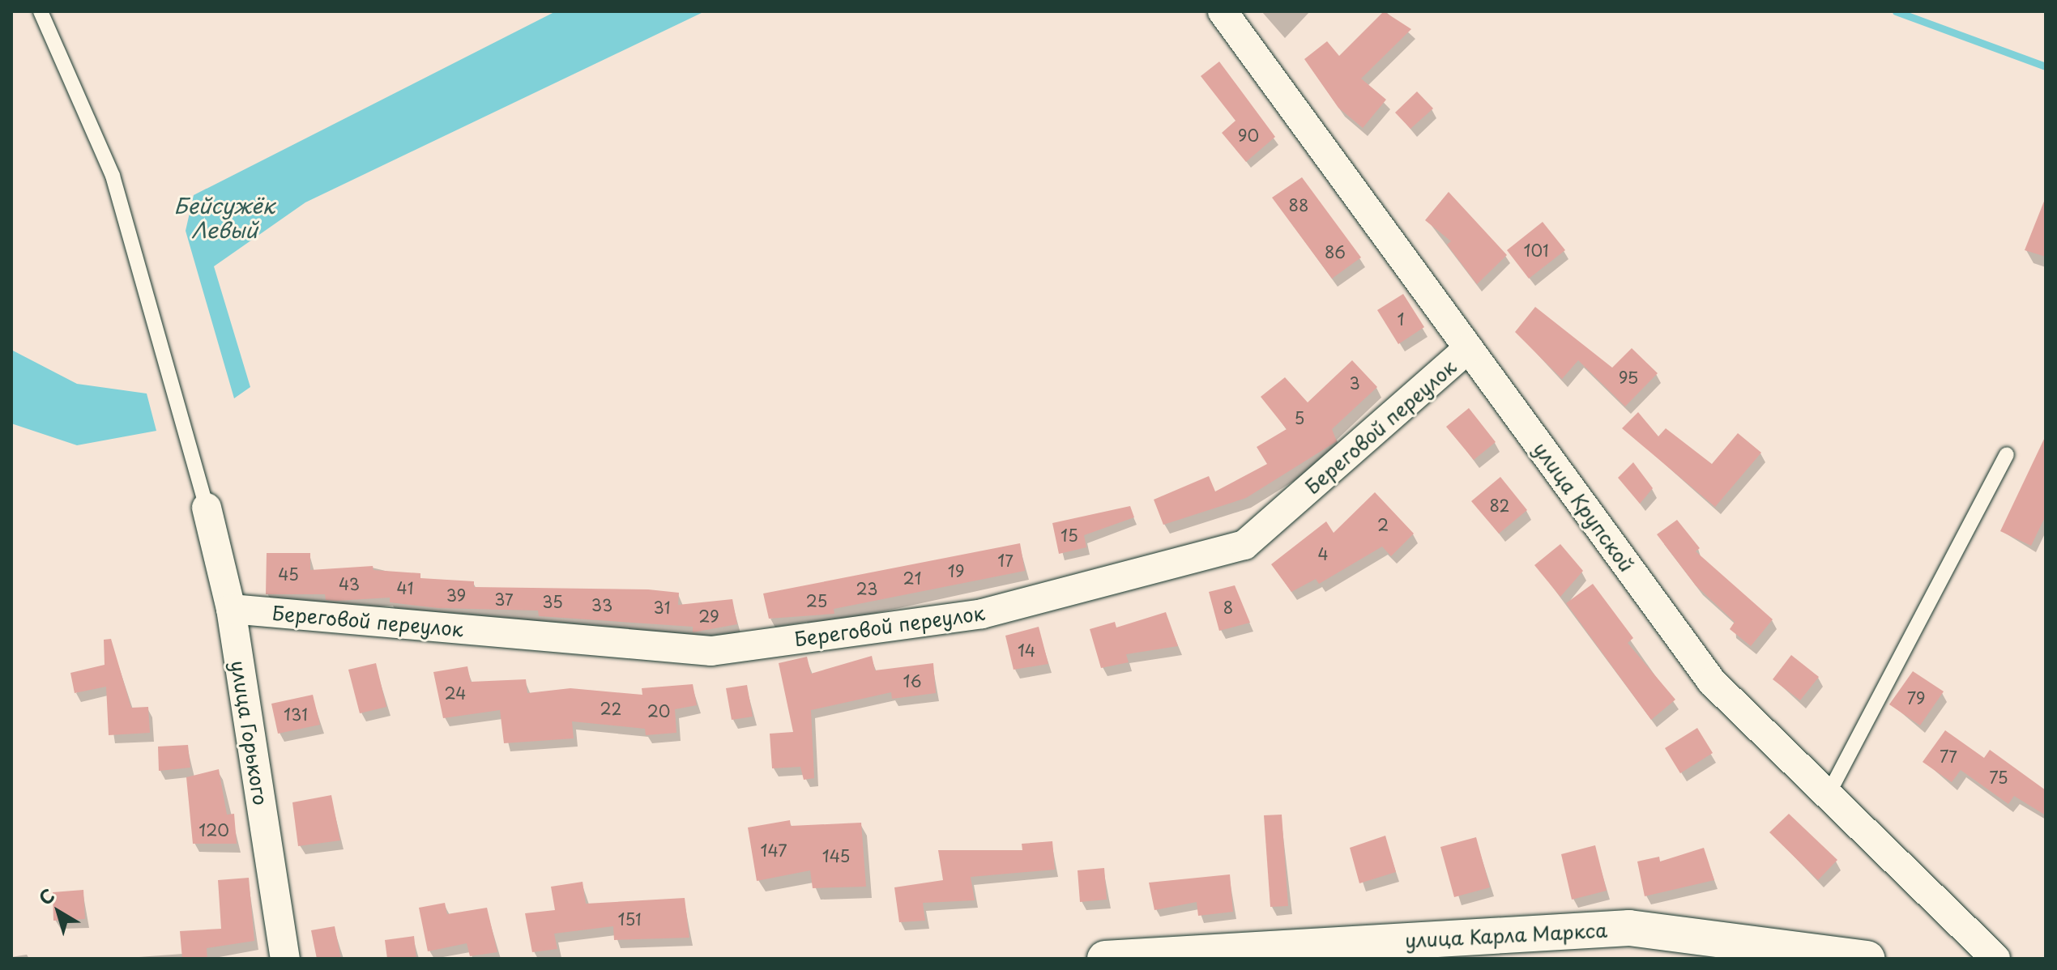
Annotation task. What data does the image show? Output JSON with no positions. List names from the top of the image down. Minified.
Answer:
{"streets":{"main road":["улица Карла Маркса"],"street":["Береговой переулок","улица Крупской","улица Горького"]},"crossings":[["Береговой переулок","улица Крупской"],["Береговой переулок","улица Горького"]],"water":["Бейсужёк Левый"],"house_numbers":["90","88","101","86","1","95","3","5","82","2","15","4","17","19","45","21","43","41","23","39","37","25","35","33","31","8","29","14","16","24","79","22","20","131","77","75","120","147","145","151"],"north":"top left"}
